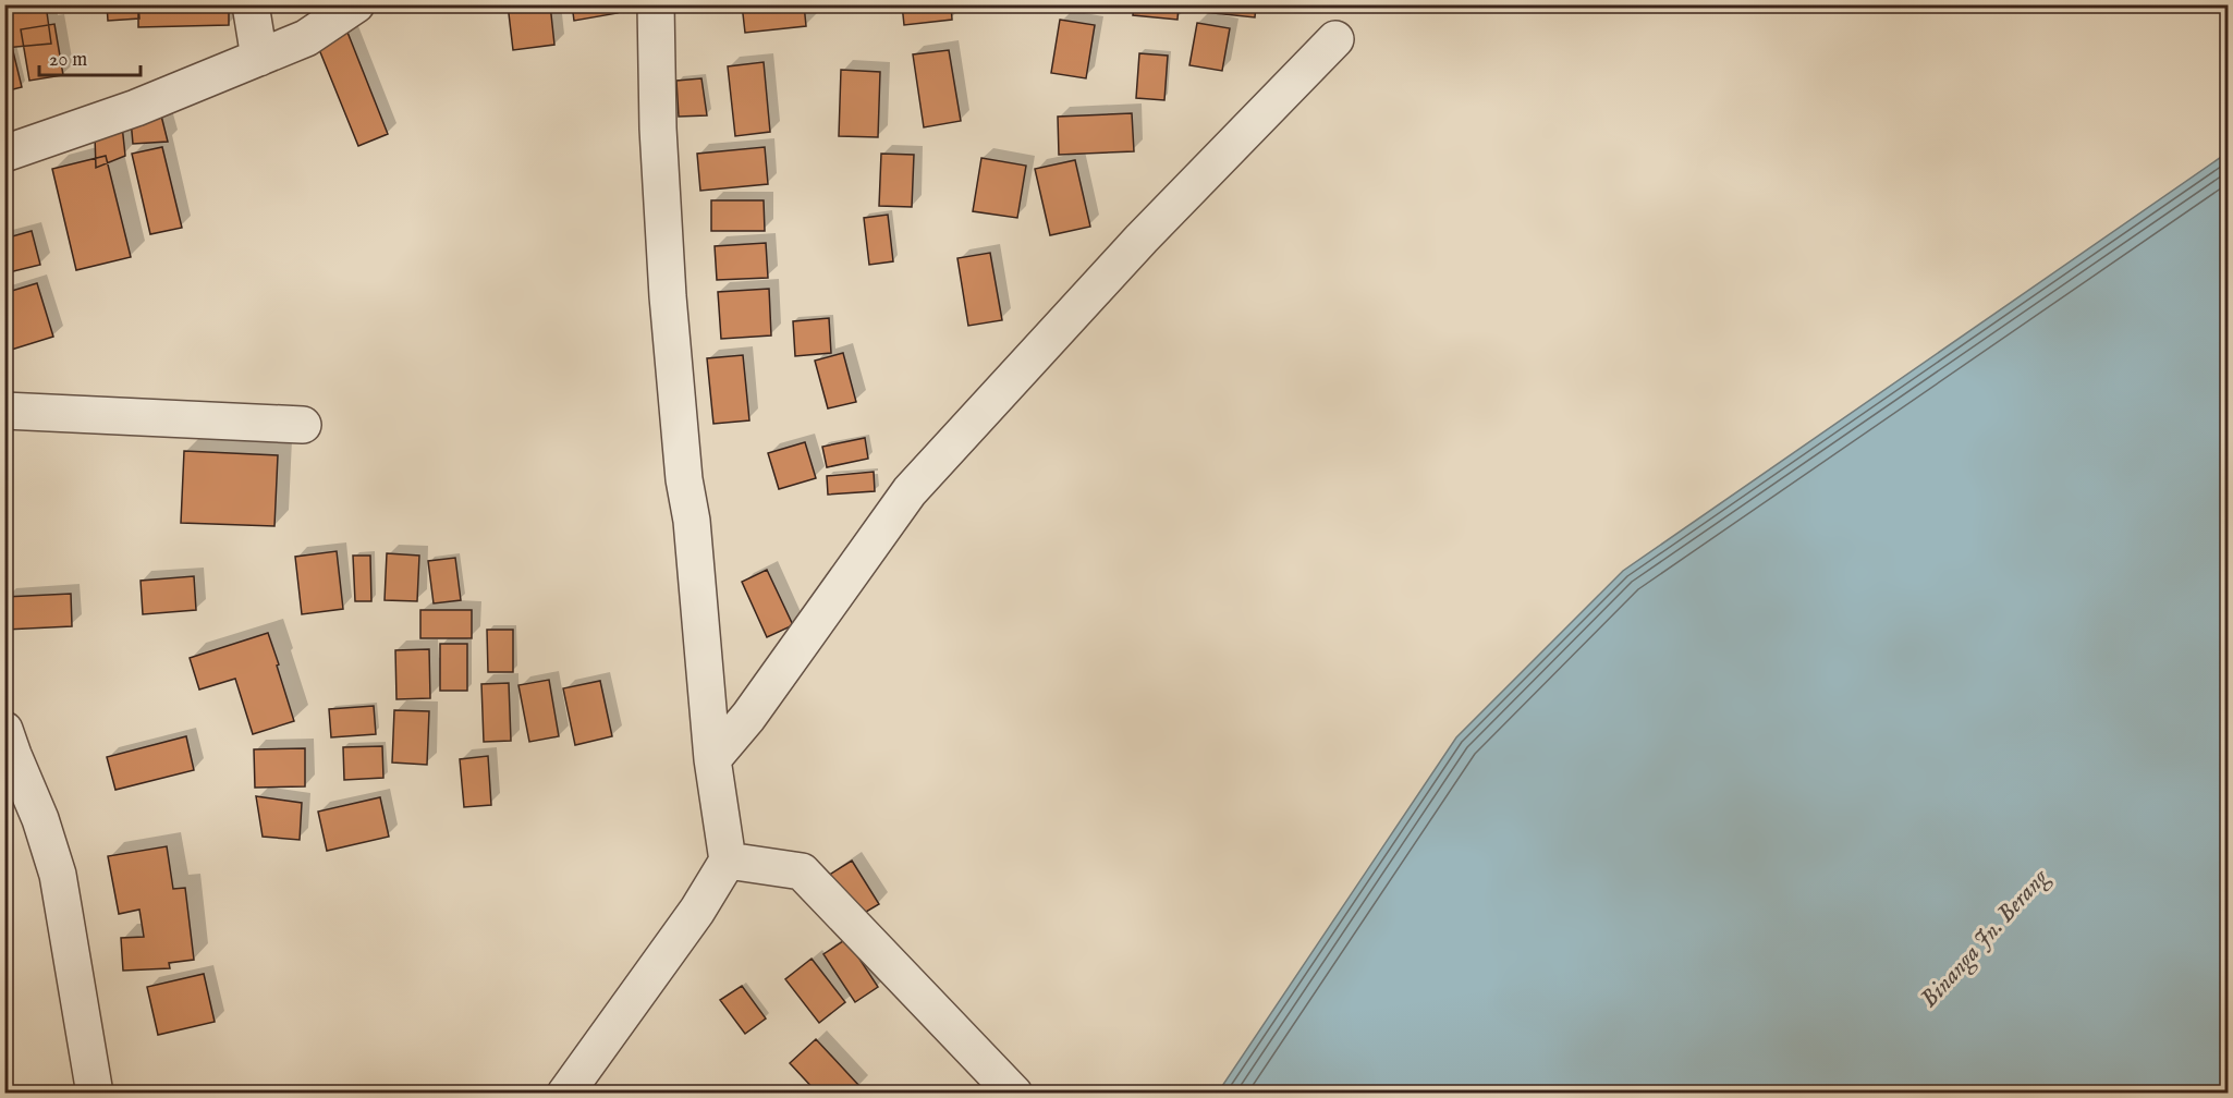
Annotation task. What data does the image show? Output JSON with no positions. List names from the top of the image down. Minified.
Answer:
{"water":["Binanga Jn. Berang"],"scale_bar":"20 m"}
